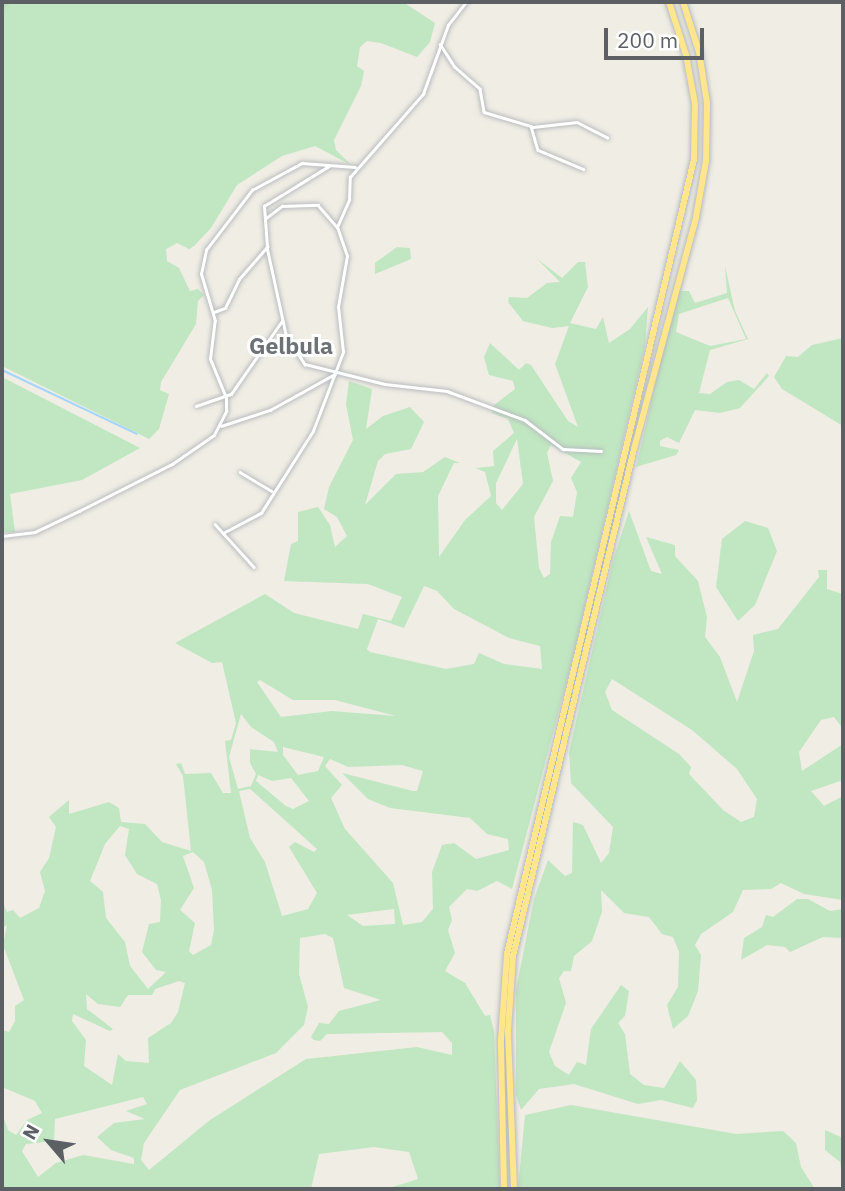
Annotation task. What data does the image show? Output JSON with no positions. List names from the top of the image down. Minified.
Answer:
{"districts":["Gelbula"],"scale_bar":"200 m","north":"top left"}
